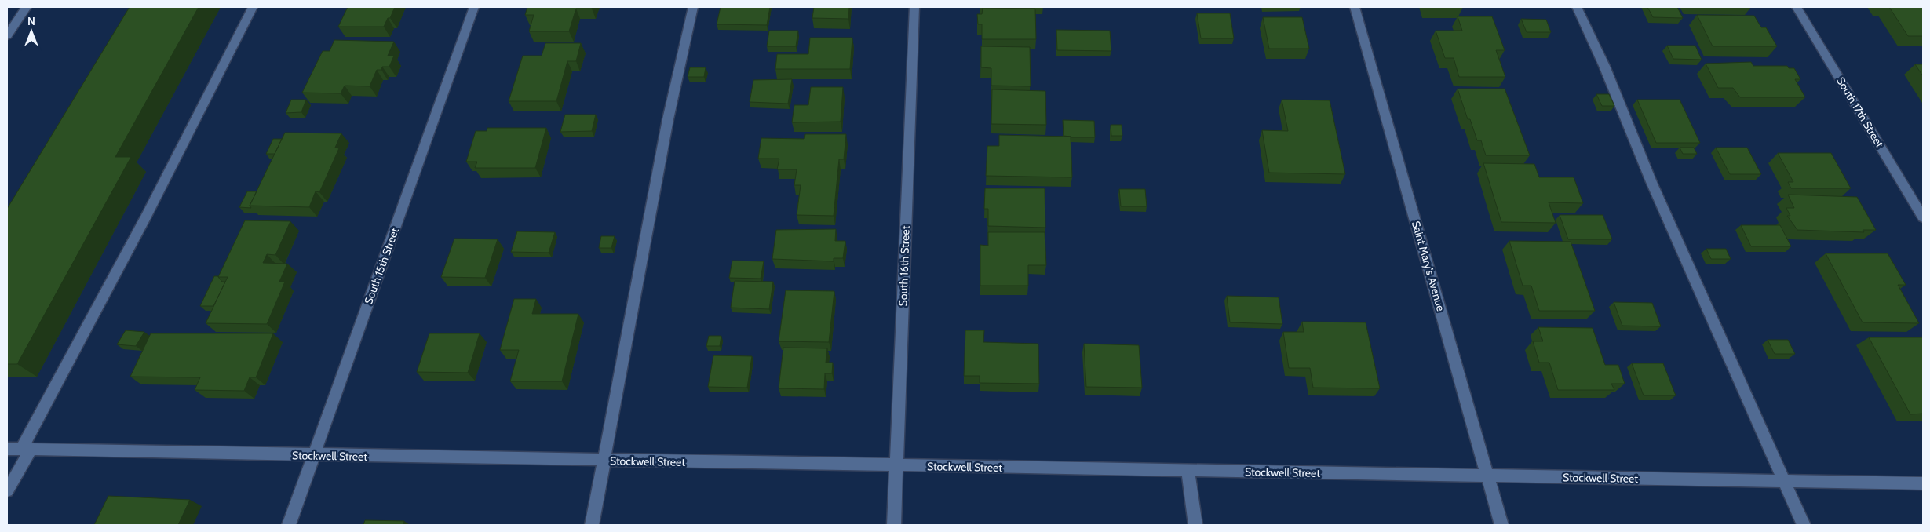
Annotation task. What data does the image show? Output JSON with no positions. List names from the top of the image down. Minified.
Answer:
{"streets":{"street":["South 17th Street","South 15th Street","South 16th Street","Saint Mary's Avenue","Stockwell Street"]},"crossings":[["South 15th Street","Stockwell Street"],["South 16th Street","Stockwell Street"],["Saint Mary's Avenue","Stockwell Street"]],"north":"top"}
